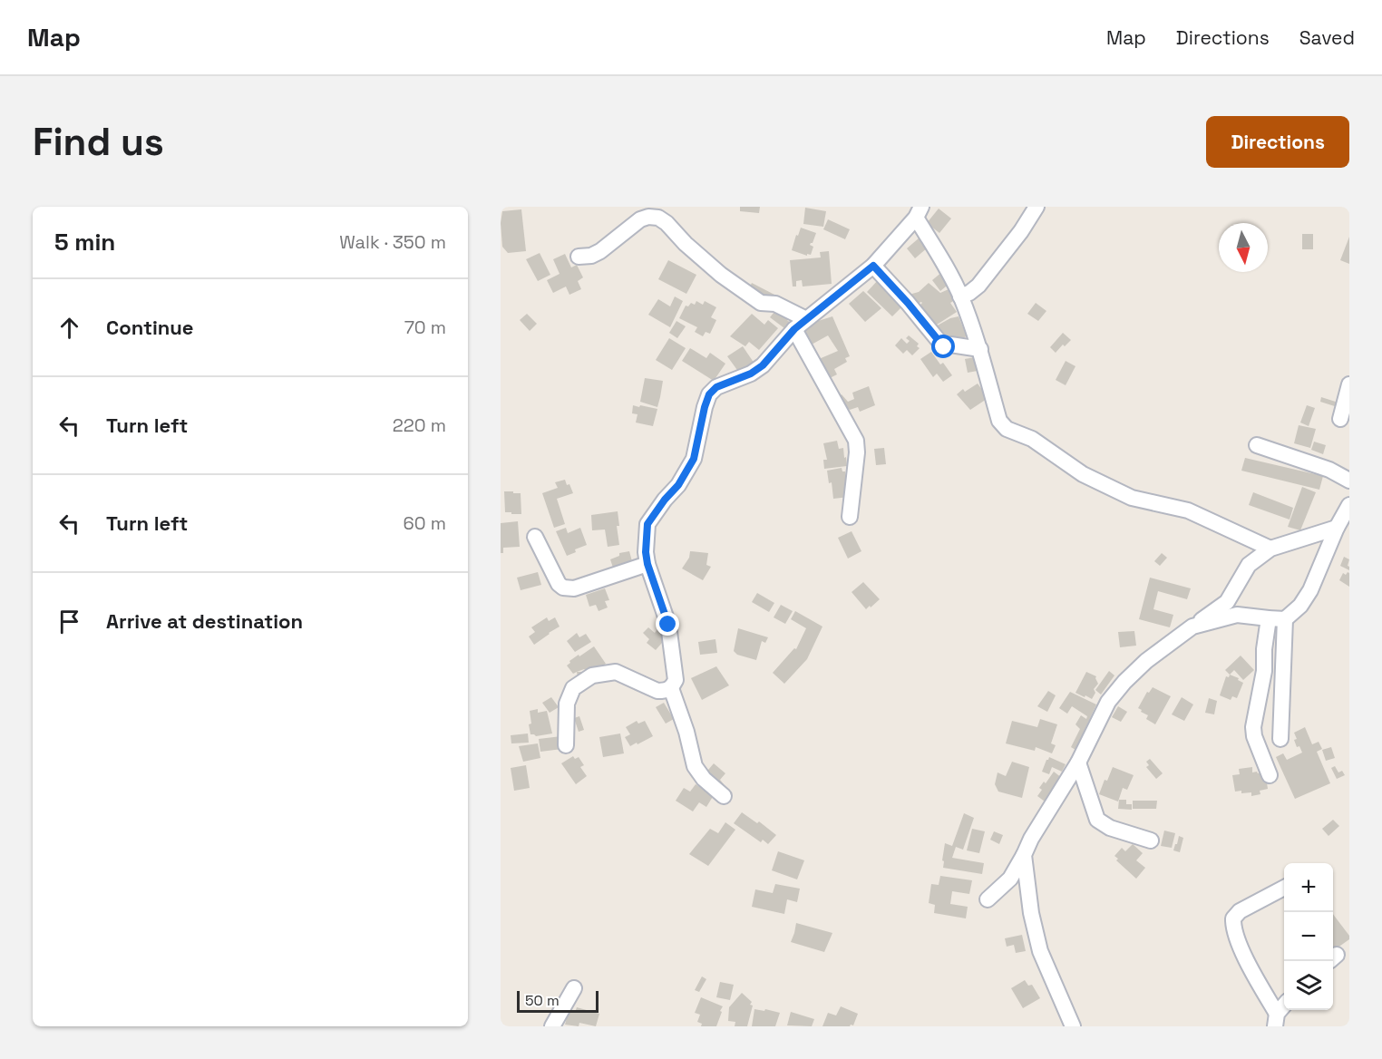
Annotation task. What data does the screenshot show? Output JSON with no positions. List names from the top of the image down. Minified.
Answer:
{"scale_bar":"50 m","north":"bottom","page":{"header":"Map","nav":["Map","Directions","Saved"],"buttons":"Directions","title":"Find us","heading":["5 min","Walk · 350 m"],"list":[["Continue","70 m"],["Turn left","220 m"],["Turn left","60 m"],"Arrive at destination"],"map_buttons":["+","−"],"scale":"50 m"}}
